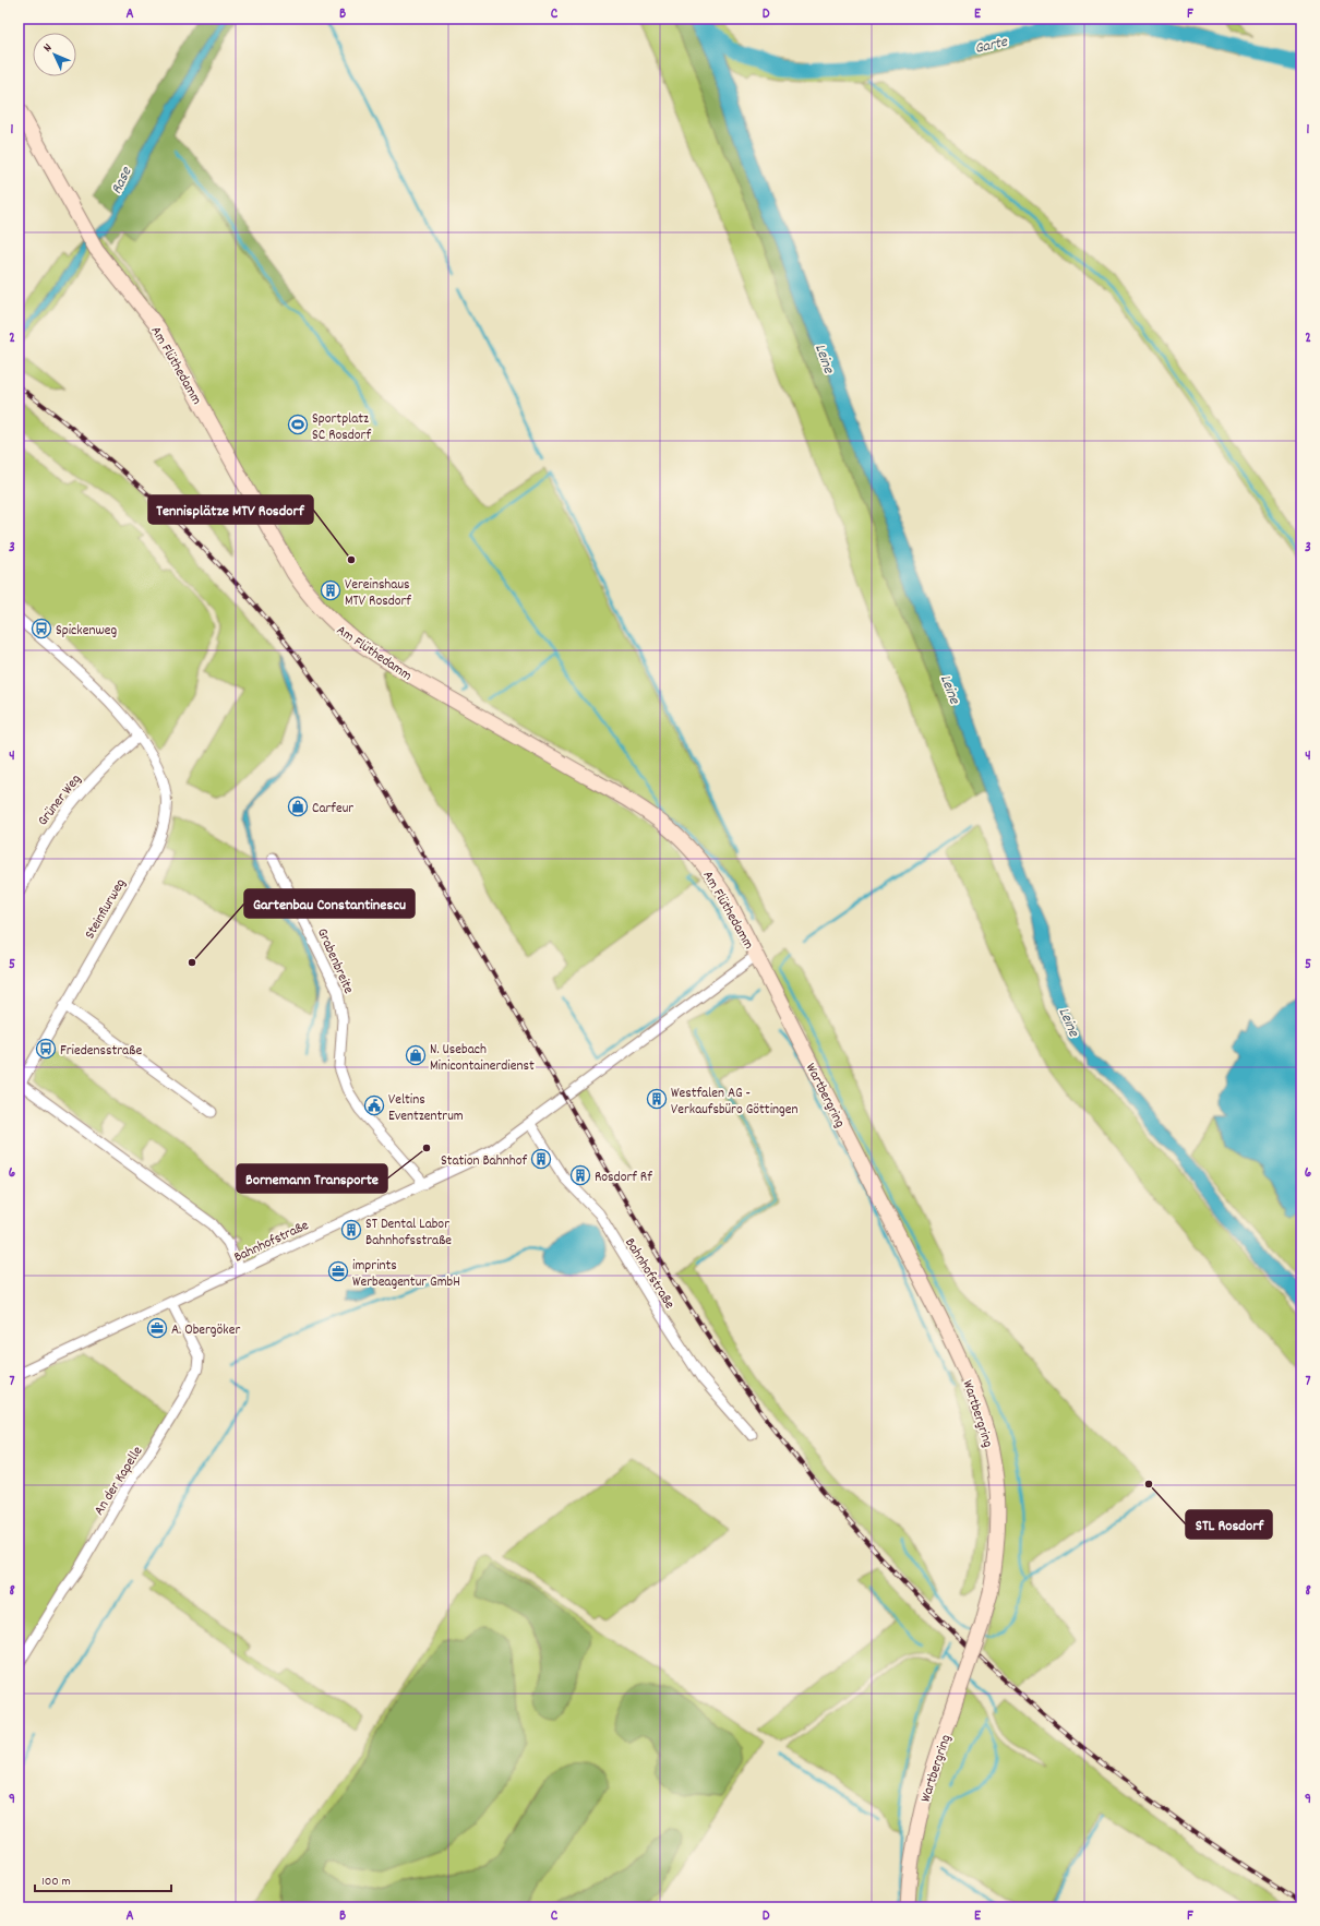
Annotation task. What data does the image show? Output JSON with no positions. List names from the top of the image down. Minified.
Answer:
{"streets":{"main road":["Am Flüthedamm","Wartbergring"],"street":["Grüner Weg","Steinflurweg","Grabenbreite","Bahnhofstraße","An der Kapelle"]},"crossings":[["Am Flüthedamm","Wartbergring"],["Am Flüthedamm","Bahnhofstraße"],["Grüner Weg","Steinflurweg"],["Grabenbreite","Bahnhofstraße"],["Wartbergring","Bahnhofstraße"],["Bahnhofstraße","An der Kapelle"]],"water":["Garte","Rase","Leine"],"places":{"sports":["Sportplatz SC Rosdorf"],"other":["Tennisplätze MTV Rosdorf","Gartenbau Constantinescu","Bornemann Transporte","STL Rosdorf"],"building":["Vereinshaus MTV Rosdorf","Westfalen AG - Verkaufsbüro Göttingen","Station Bahnhof","Rosdorf Rf","ST Dental Labor Bahnhofsstraße"],"bus stop":["Spickenweg","Friedensstraße"],"shop":["Carfeur","N. Usebach Minicontainerdienst"],"public building":["Veltins Eventzentrum"],"office":["imprints Werbeagentur GmbH","A. Obergöker"]},"scale_bar":"100 m","north":"top left","grid":{"columns":["A","B","C","D","E","F"],"rows":["1","2","3","4","5","6","7","8","9"]}}
